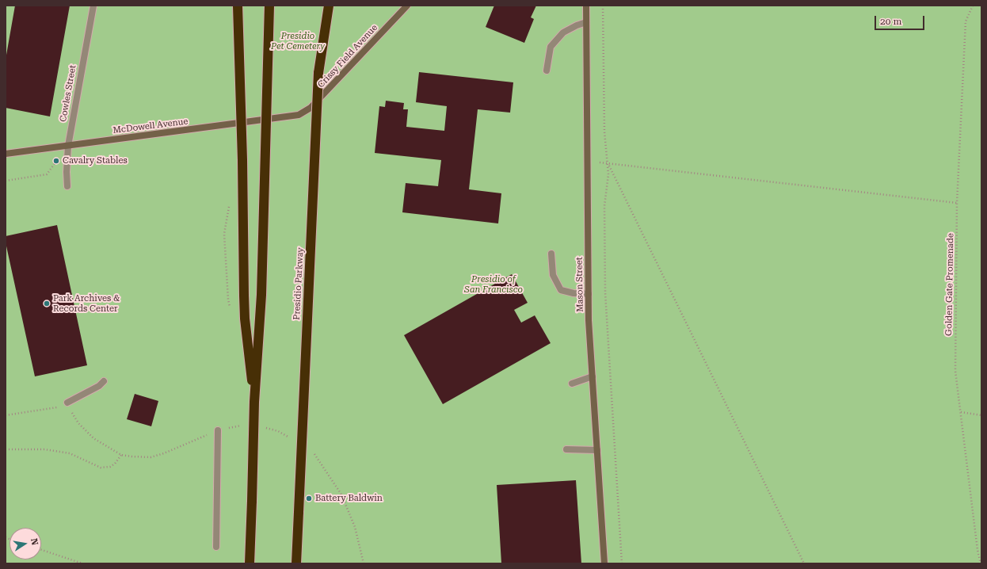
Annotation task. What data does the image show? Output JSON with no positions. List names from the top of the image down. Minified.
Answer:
{"streets":{"highway":["Presidio Parkway"],"street":["Crissy Field Avenue","Cowles Street","McDowell Avenue","Mason Street"],"path":["Golden Gate Promenade"]},"crossings":[["Crissy Field Avenue","McDowell Avenue"],["Cowles Street","McDowell Avenue"]],"parks":["Presidio Pet Cemetery","Presidio of San Francisco"],"places":["Cavalry Stables","Park Archives & Records Center","Battery Baldwin"],"scale_bar":"20 m","north":"right"}
